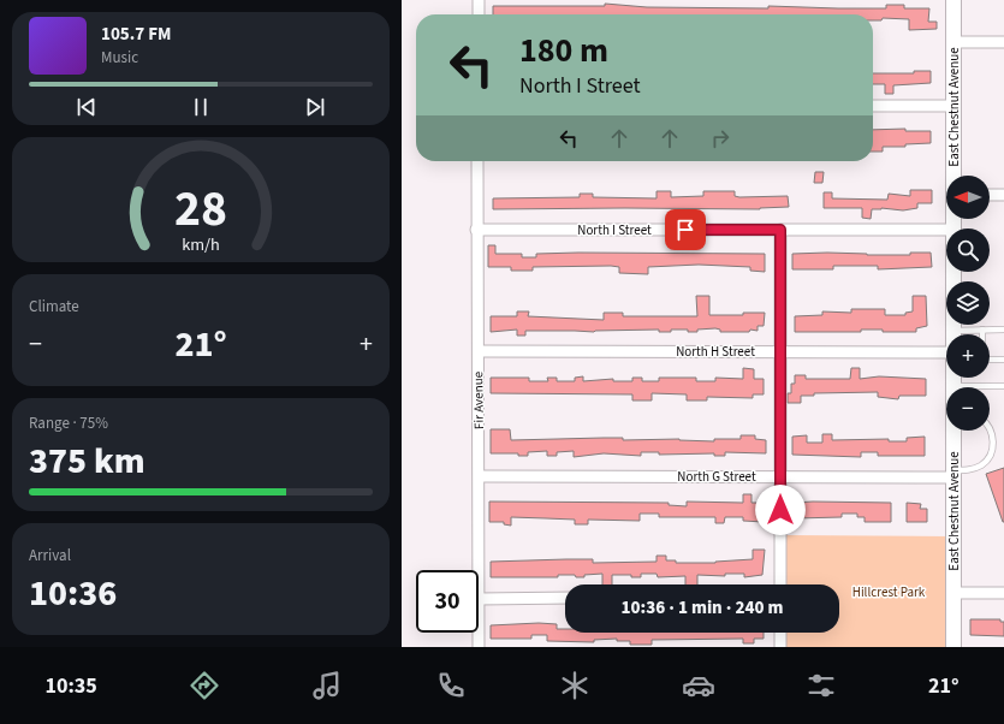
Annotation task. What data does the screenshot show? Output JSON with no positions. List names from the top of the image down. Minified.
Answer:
{"streets":{"street":["East Chestnut Avenue","North I Street","North H Street","Fir Avenue","North G Street"]},"crossings":[["East Chestnut Avenue","North G Street"],["North I Street","Fir Avenue"],["North H Street","Fir Avenue"],["Fir Avenue","North G Street"]],"parks":["Hillcrest Park"],"north":"left","page":{"turn":["180 m","North I Street"],"song":["105.7 FM","Music"],"map_buttons":["+","−"],"tile":["Climate",["Range · 75%","375 km"],["Arrival","10:36"]],"heat":["−","21°","+"],"limit":"30","trip":"10:36 · 1 min · 240 m","tabs":["10:35","21°"],"gauge":["28","km/h"]}}
